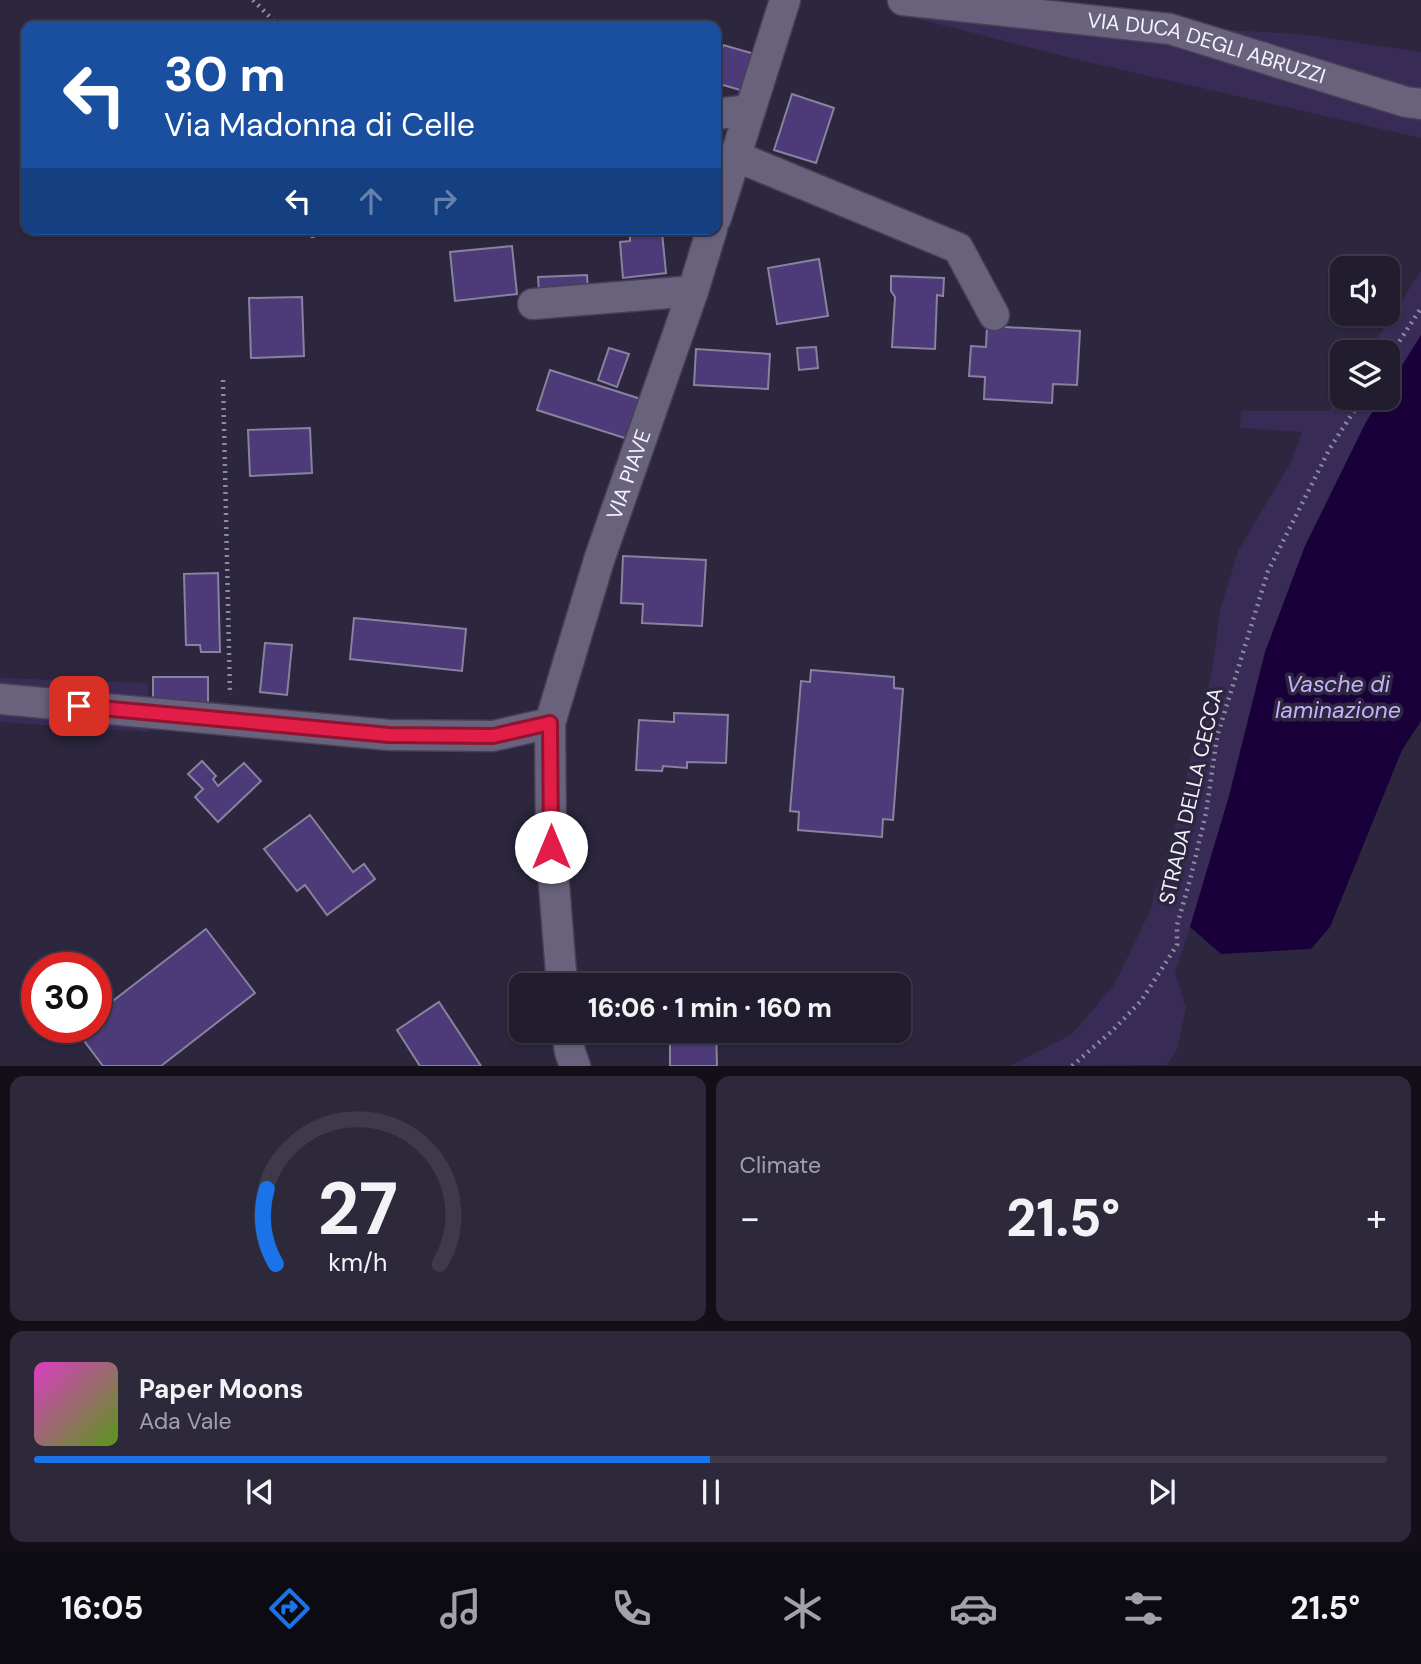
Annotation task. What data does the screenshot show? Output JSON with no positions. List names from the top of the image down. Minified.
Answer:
{"streets":{"street":["VIA DUCA DEGLI ABRUZZI","VIA PIAVE"],"path":["STRADA DELLA CECCA"]},"water":["Vasche di laminazione"],"page":{"turn":["30 m","Via Madonna di Celle"],"limit":"30","trip":"16:06 · 1 min · 160 m","tile":"Climate","heat":["−","21.5°","+"],"song":["Paper Moons","Ada Vale"],"tabs":["16:05","21.5°"],"gauge":["27","km/h"]}}
